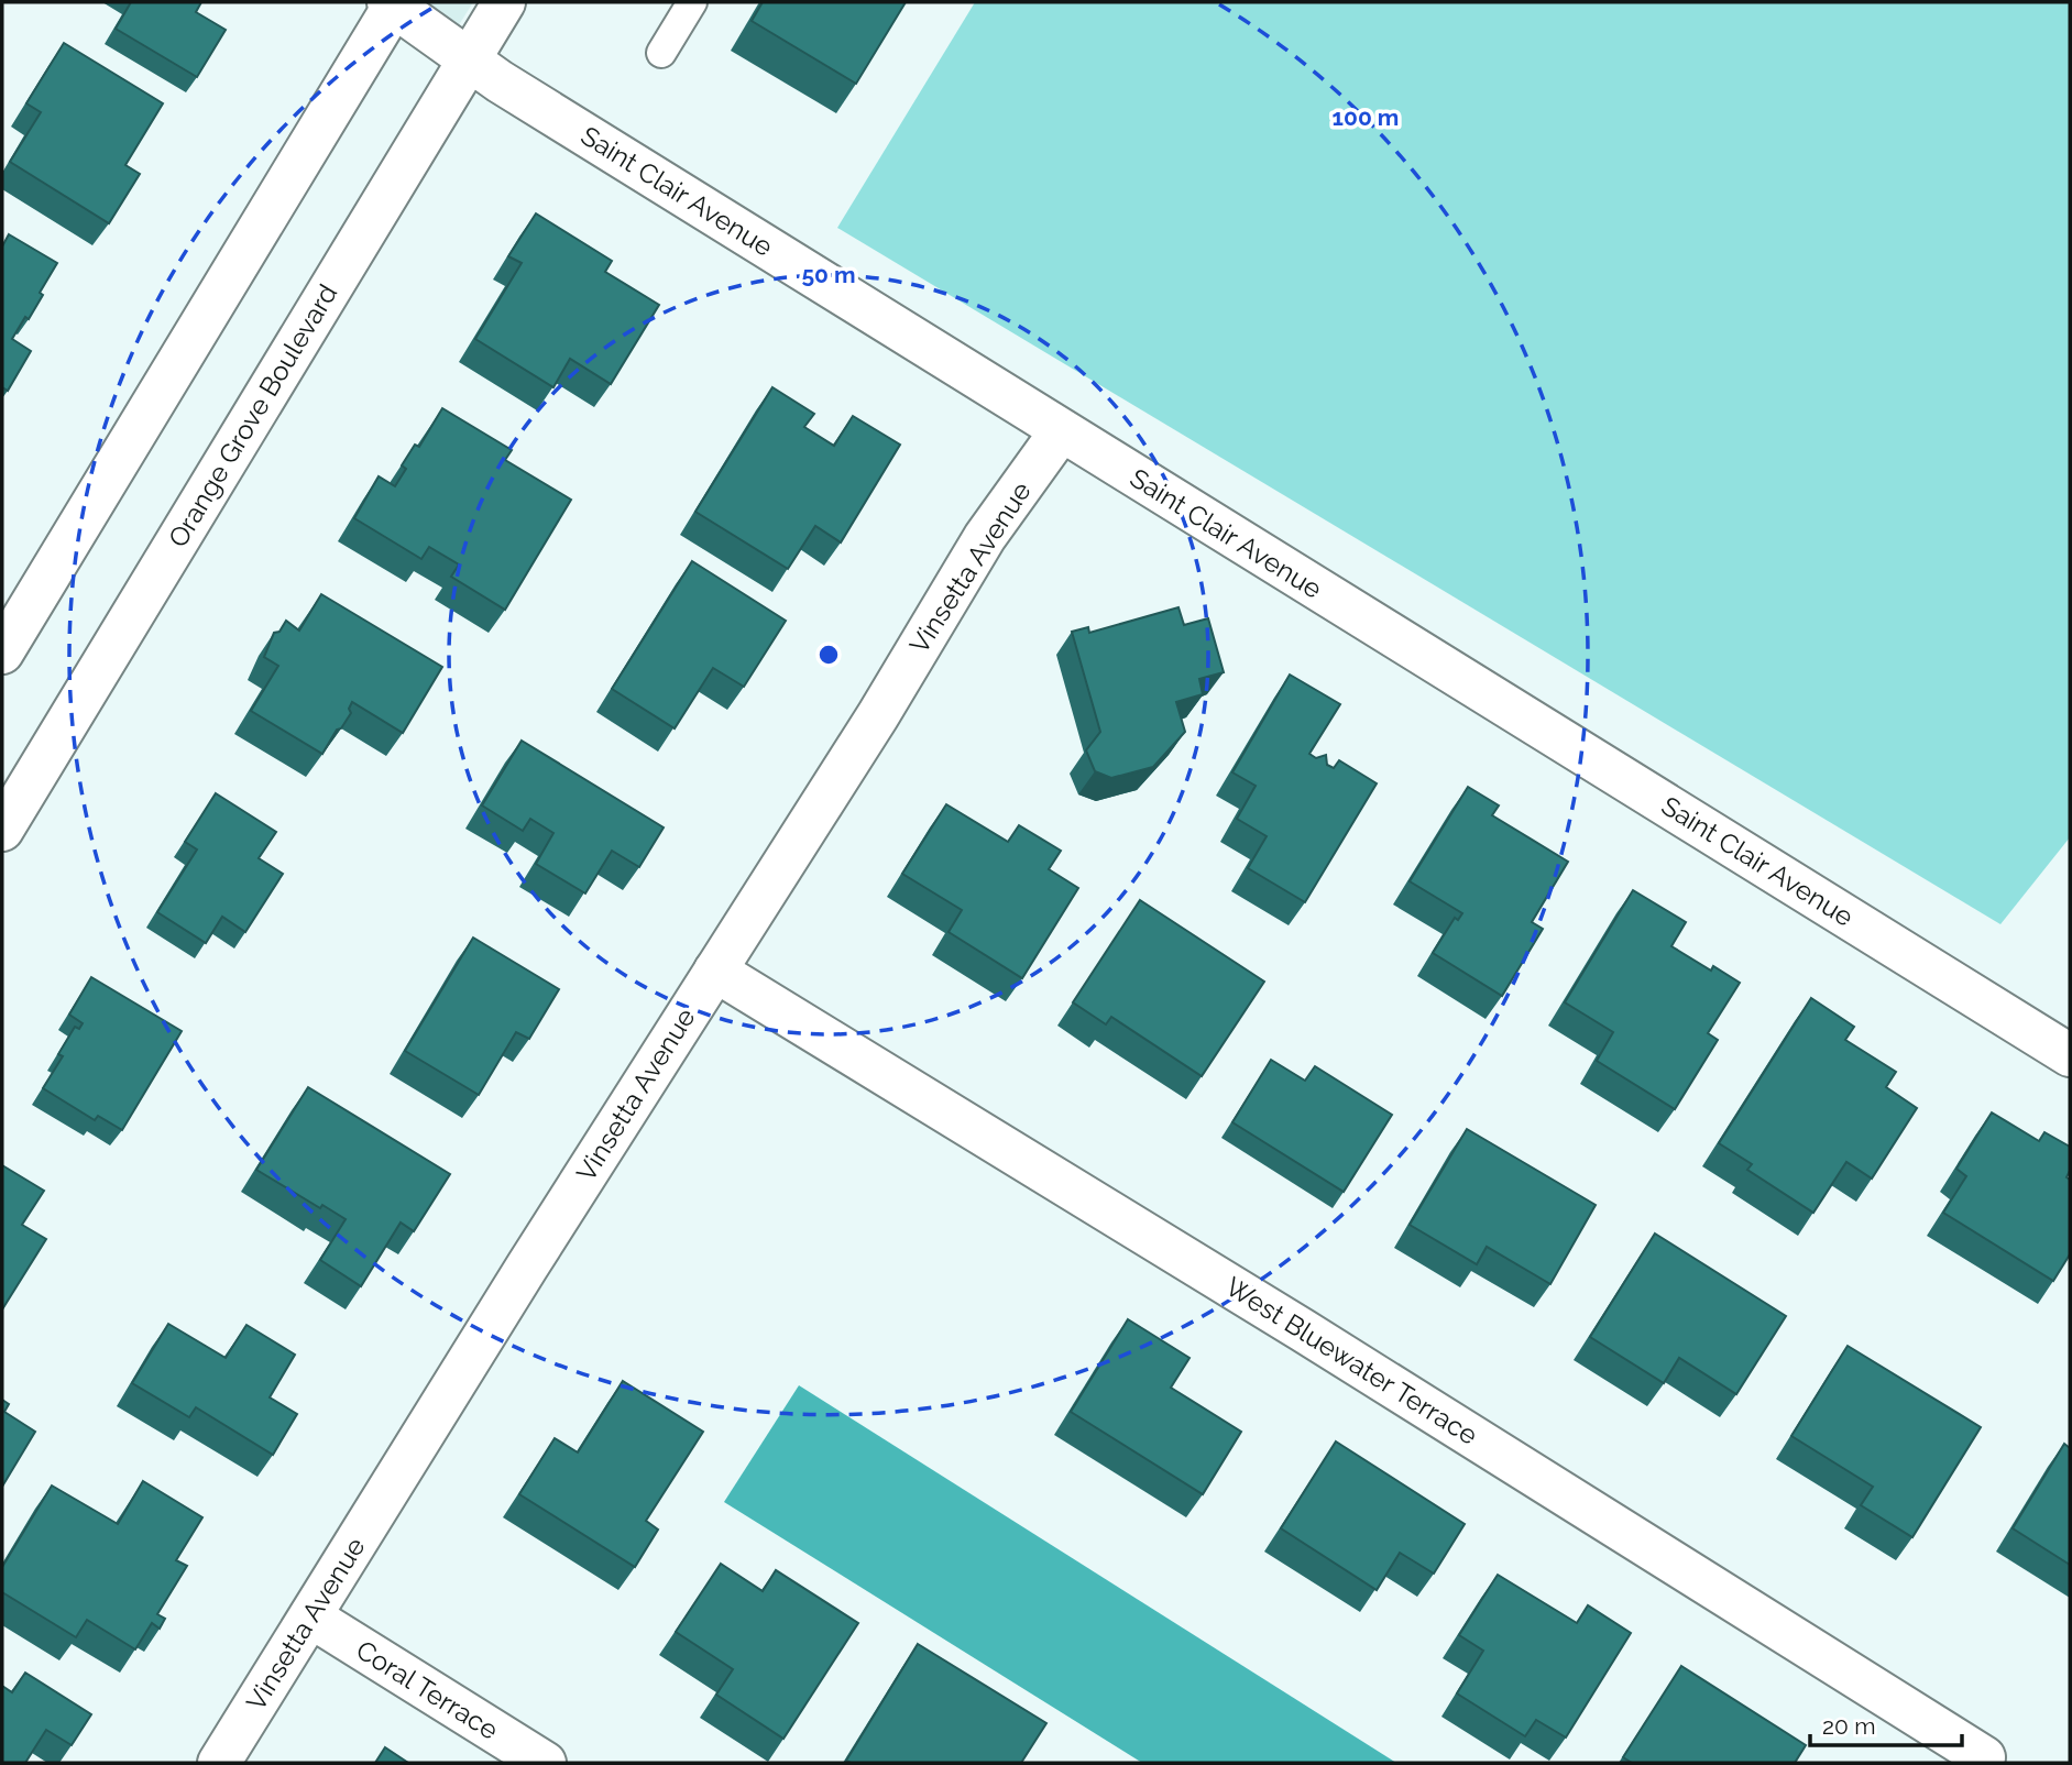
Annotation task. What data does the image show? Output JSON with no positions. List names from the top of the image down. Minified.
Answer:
{"streets":{"street":["Saint Clair Avenue","Orange Grove Boulevard","Vinsetta Avenue","West Bluewater Terrace","Coral Terrace"]},"crossings":[["Saint Clair Avenue","Orange Grove Boulevard"],["Saint Clair Avenue","Vinsetta Avenue"],["Vinsetta Avenue","West Bluewater Terrace"],["Vinsetta Avenue","Coral Terrace"]],"scale_bar":"20 m","rings":["100 m","50 m"]}
